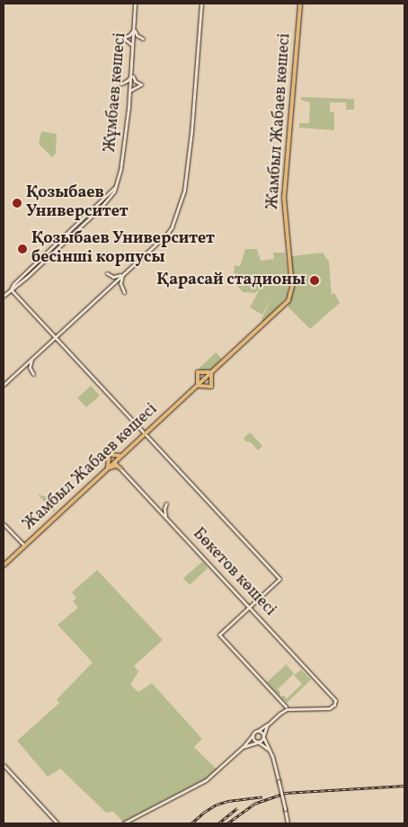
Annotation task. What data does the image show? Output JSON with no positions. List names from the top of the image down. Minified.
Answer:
{"streets":{"main road":["Жұмбаев көшесі","Жамбыл Жабаев көшесі","Бөкетов көшесі"]},"crossings":[["Жамбыл Жабаев көшесі","Бөкетов көшесі"]],"places":["Қозыбаев Университет","Қозыбаев Университет бесінші корпусы","Қарасай стадионы"]}
